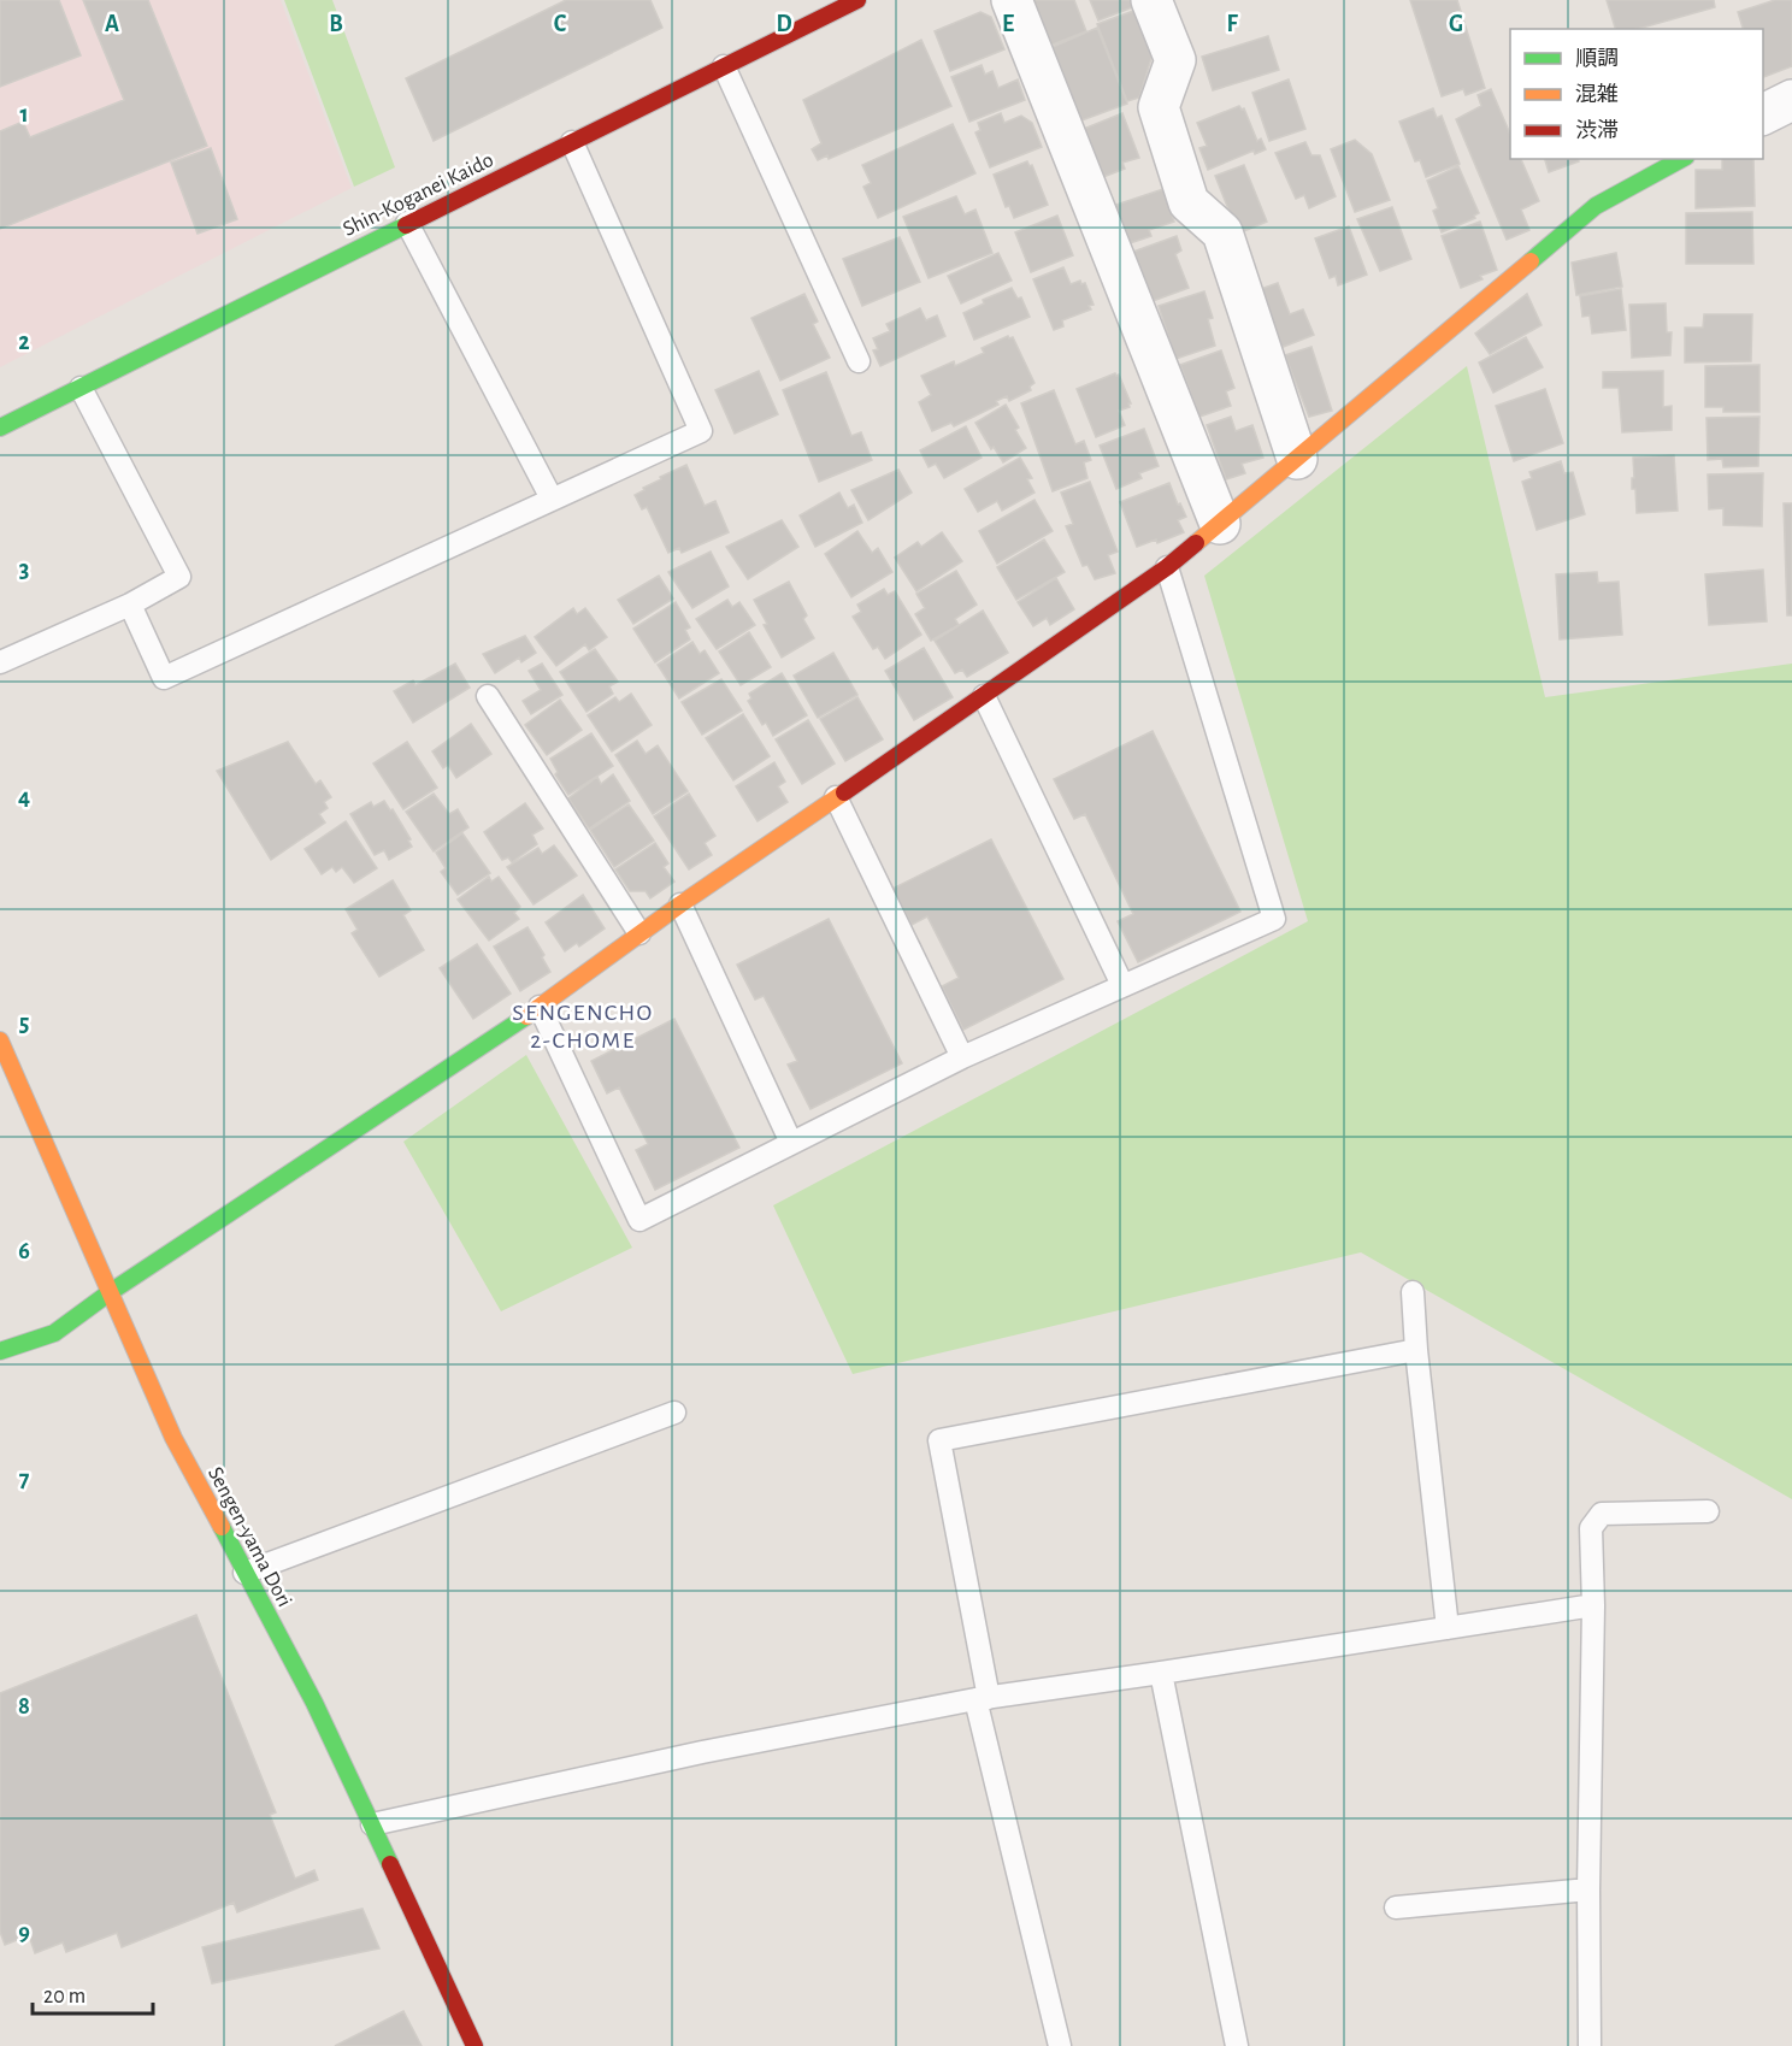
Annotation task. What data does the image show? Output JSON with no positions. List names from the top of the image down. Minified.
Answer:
{"streets":{"street":["Shin-Koganei Kaido","Sengen-yama Dori"]},"districts":["SENGENCHO 2-CHOME"],"legend":["順調","混雑","渋滞"],"scale_bar":"20 m","grid":{"columns":["A","B","C","D","E","F","G"],"rows":["1","2","3","4","5","6","7","8","9"]}}
